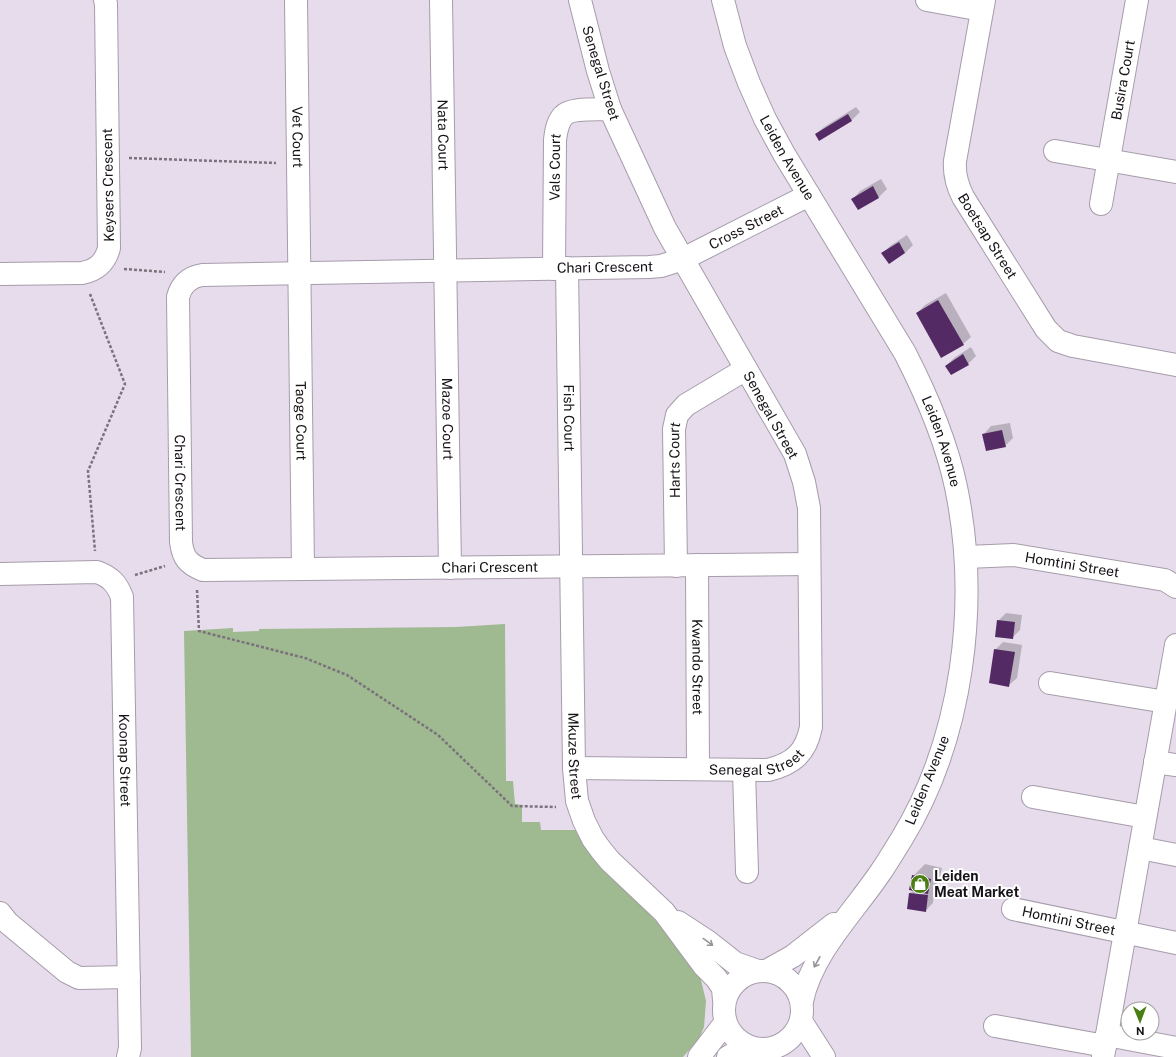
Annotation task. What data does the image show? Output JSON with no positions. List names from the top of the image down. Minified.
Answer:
{"streets":{"street":["Senegal Street","Busira Court","Nata Court","Vet Court","Leiden Avenue","Vals Court","Keysers Crescent","Cross Street","Boetsap Street","Chari Crescent","Fish Court","Mazoe Court","Taoge Court","Harts Court","Homtini Street","Kwando Street","Mkuze Street","Koonap Street"]},"crossings":[["Senegal Street","Vals Court"],["Senegal Street","Cross Street"],["Senegal Street","Chari Crescent"],["Senegal Street","Harts Court"],["Senegal Street","Kwando Street"],["Senegal Street","Mkuze Street"],["Nata Court","Chari Crescent"],["Nata Court","Mazoe Court"],["Vet Court","Chari Crescent"],["Vet Court","Taoge Court"],["Leiden Avenue","Cross Street"],["Leiden Avenue","Homtini Street"],["Leiden Avenue","Mkuze Street"],["Vals Court","Chari Crescent"],["Vals Court","Fish Court"],["Cross Street","Chari Crescent"],["Chari Crescent","Fish Court"],["Chari Crescent","Mazoe Court"],["Chari Crescent","Taoge Court"],["Chari Crescent","Harts Court"],["Chari Crescent","Kwando Street"],["Chari Crescent","Mkuze Street"],["Fish Court","Mkuze Street"],["Harts Court","Kwando Street"]],"places":{"shop":["Leiden Meat Market"]},"north":"bottom"}
